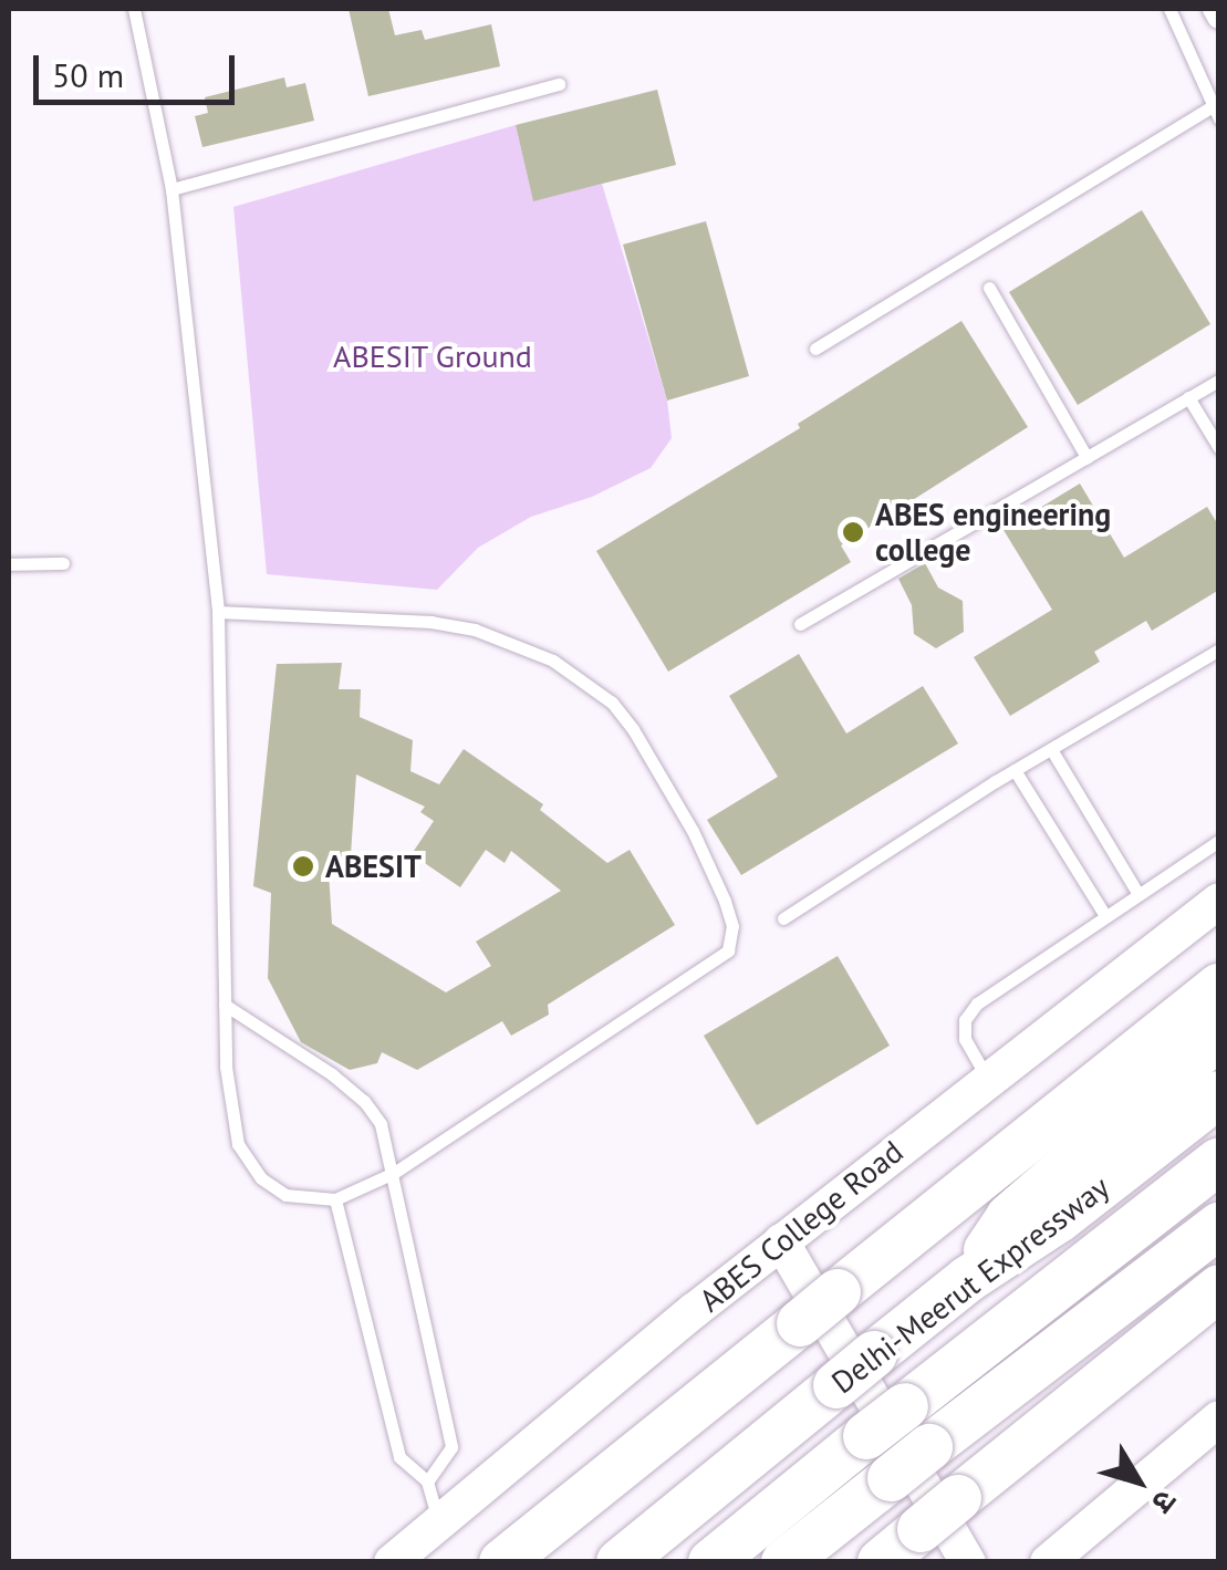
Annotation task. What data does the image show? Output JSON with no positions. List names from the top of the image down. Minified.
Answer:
{"streets":{"highway":["Delhi-Meerut Expressway"],"street":["ABES College Road"]},"parks":["ABESIT Ground"],"places":["ABES engineering college","ABESIT"],"scale_bar":"50 m","north":"bottom right"}
